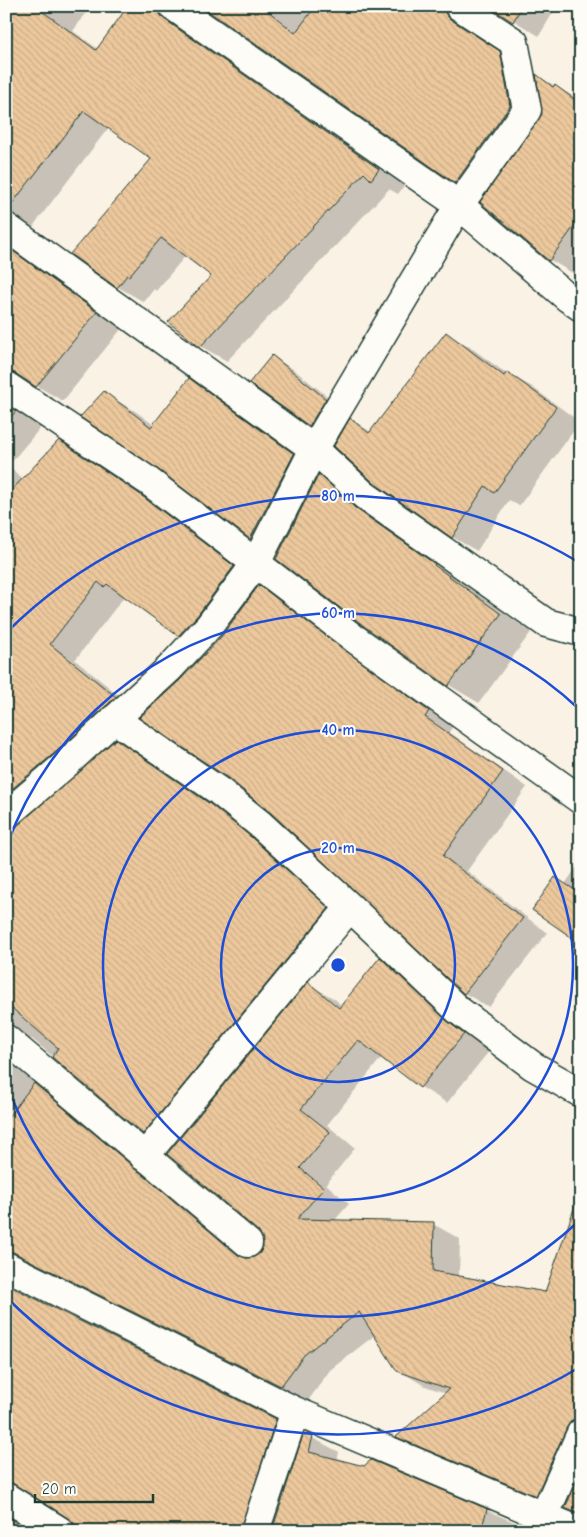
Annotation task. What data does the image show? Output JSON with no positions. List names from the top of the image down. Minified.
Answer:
{"scale_bar":"20 m","rings":["80 m","60 m","40 m","20 m"]}
